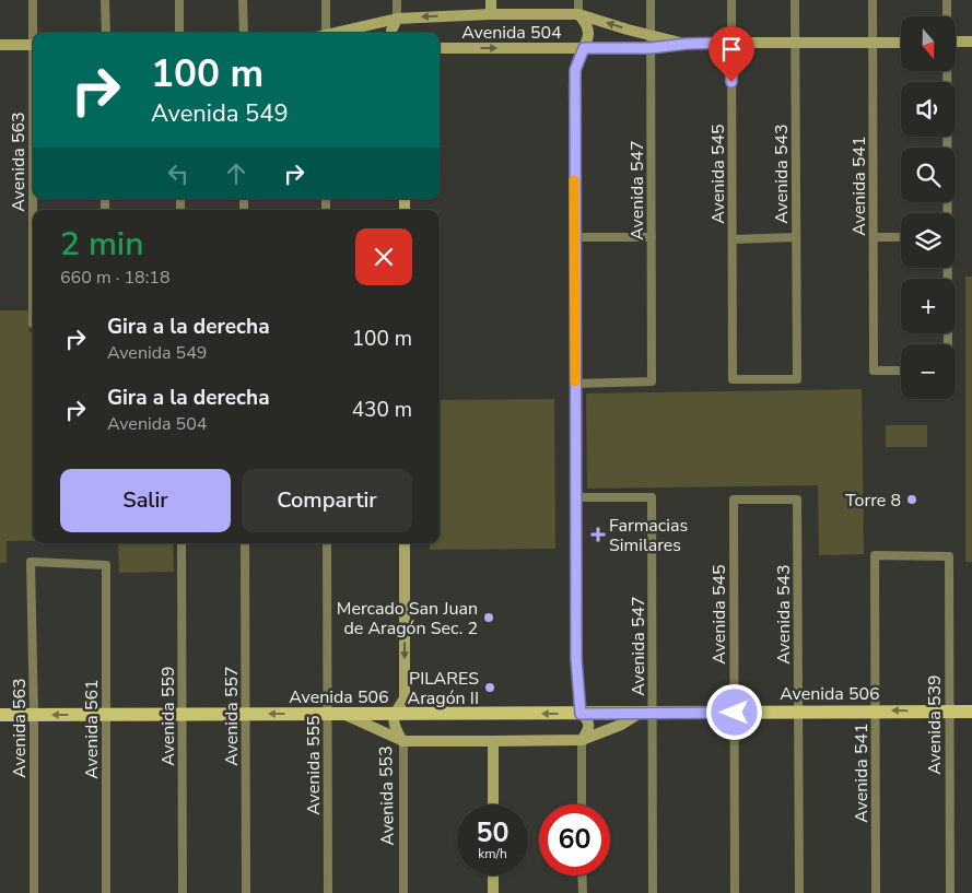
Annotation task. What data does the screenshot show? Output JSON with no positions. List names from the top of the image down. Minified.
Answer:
{"streets":{"main road":["Avenida 506"],"street":["Avenida 504","Avenida 563","Avenida 545","Avenida 543","Avenida 541","Avenida 547","Avenida 559","Avenida 557","Avenida 539","Avenida 561","Avenida 555","Avenida 553"]},"crossings":[["Avenida 504","Avenida 545"],["Avenida 504","Avenida 543"],["Avenida 504","Avenida 541"],["Avenida 504","Avenida 547"],["Avenida 563","Avenida 506"],["Avenida 563","Avenida 561"],["Avenida 545","Avenida 543"],["Avenida 545","Avenida 506"],["Avenida 543","Avenida 506"],["Avenida 541","Avenida 506"],["Avenida 541","Avenida 539"],["Avenida 547","Avenida 506"],["Avenida 506","Avenida 559"],["Avenida 506","Avenida 557"],["Avenida 506","Avenida 539"],["Avenida 506","Avenida 561"],["Avenida 506","Avenida 555"],["Avenida 506","Avenida 553"]],"one_way":["Avenida 506"],"places":{"other":["Torre 8","Mercado San Juan de Aragón Sec. 2","PILARES Aragón II"],"health":["Farmacias Similares"]},"north":"bottom","page":{"map_buttons":["+","−"],"turn":["100 m","Avenida 549"],"heading":["2 min","660 m · 18:18"],"list":[{"name":"Gira a la derecha","note":"Avenida 549","value":"100 m"},{"name":"Gira a la derecha","note":"Avenida 504","value":"430 m"}],"buttons":["Salir","Compartir"],"speed":"50 km/h","limit":"60"}}
